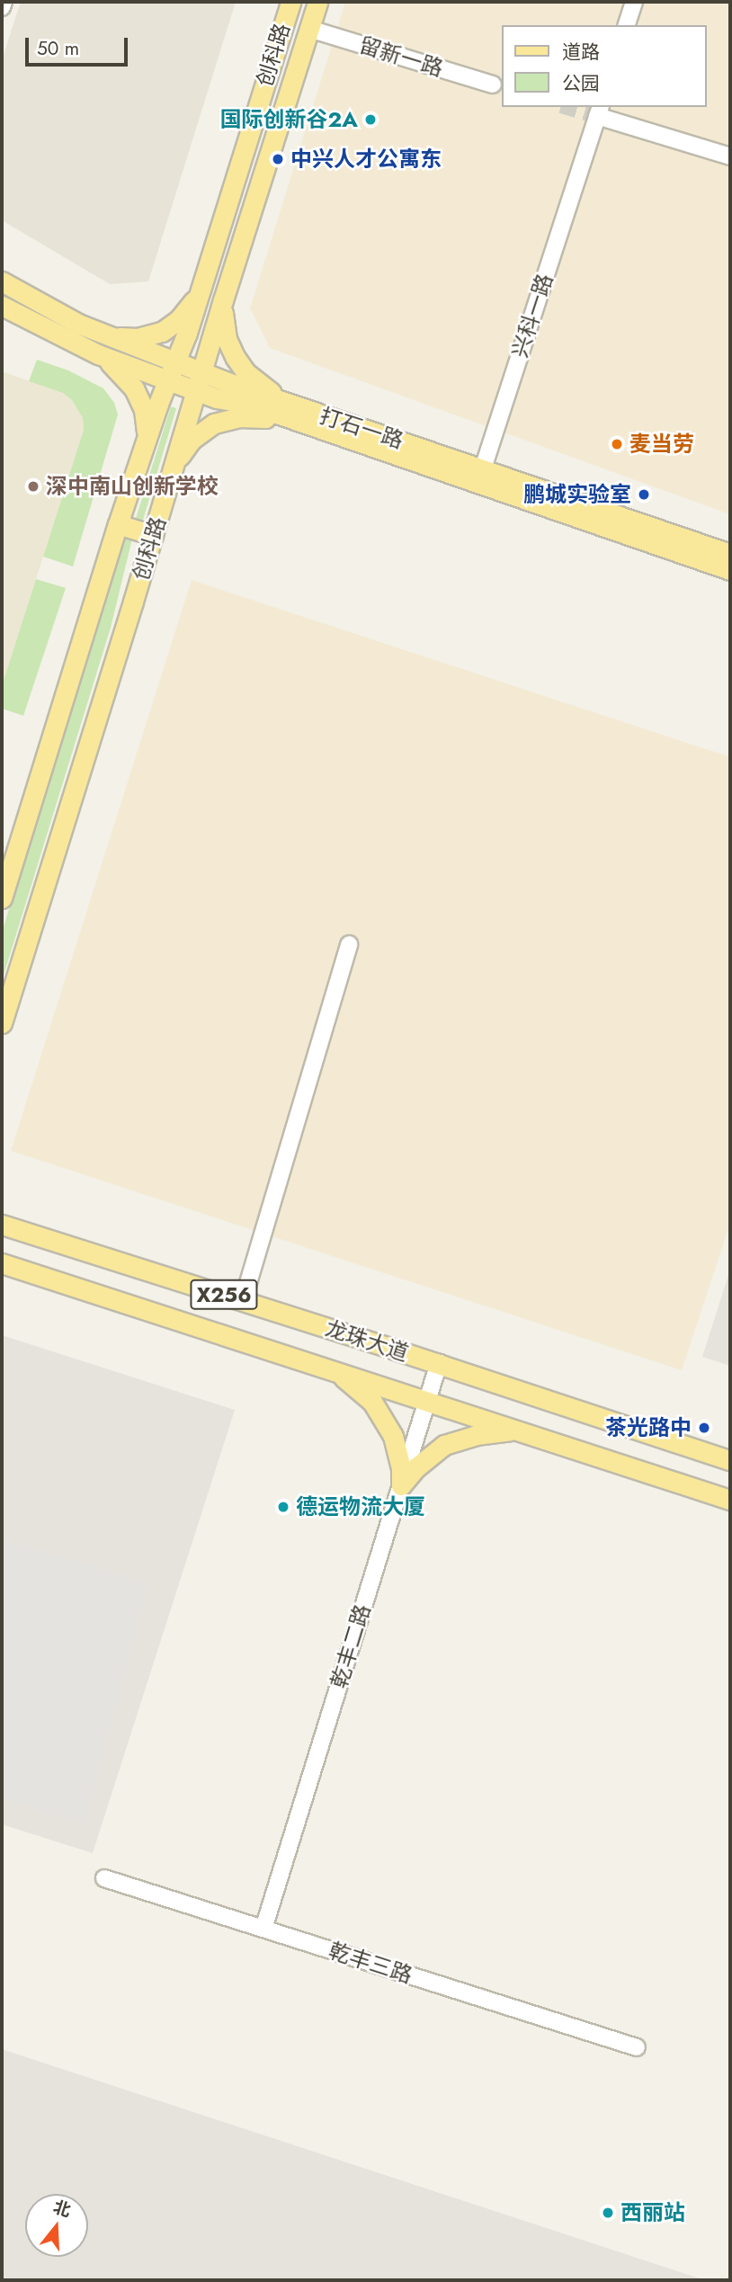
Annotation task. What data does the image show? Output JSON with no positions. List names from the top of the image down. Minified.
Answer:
{"streets":{"main road":["创科路","打石一路","X256","龙珠大道"],"street":["留新一路","兴科一路","乾丰二路","乾丰三路"]},"crossings":[["创科路","留新一路"],["创科路","打石一路"],["兴科一路","打石一路"],["龙珠大道","乾丰二路"],["乾丰二路","乾丰三路"]],"places":["国际创新谷2A","中兴人才公寓东","麦当劳","深中南山创新学校","鹏城实验室","茶光路中","德运物流大厦","西丽站"],"legend":["道路","公园"],"scale_bar":"50 m","north":"top"}
